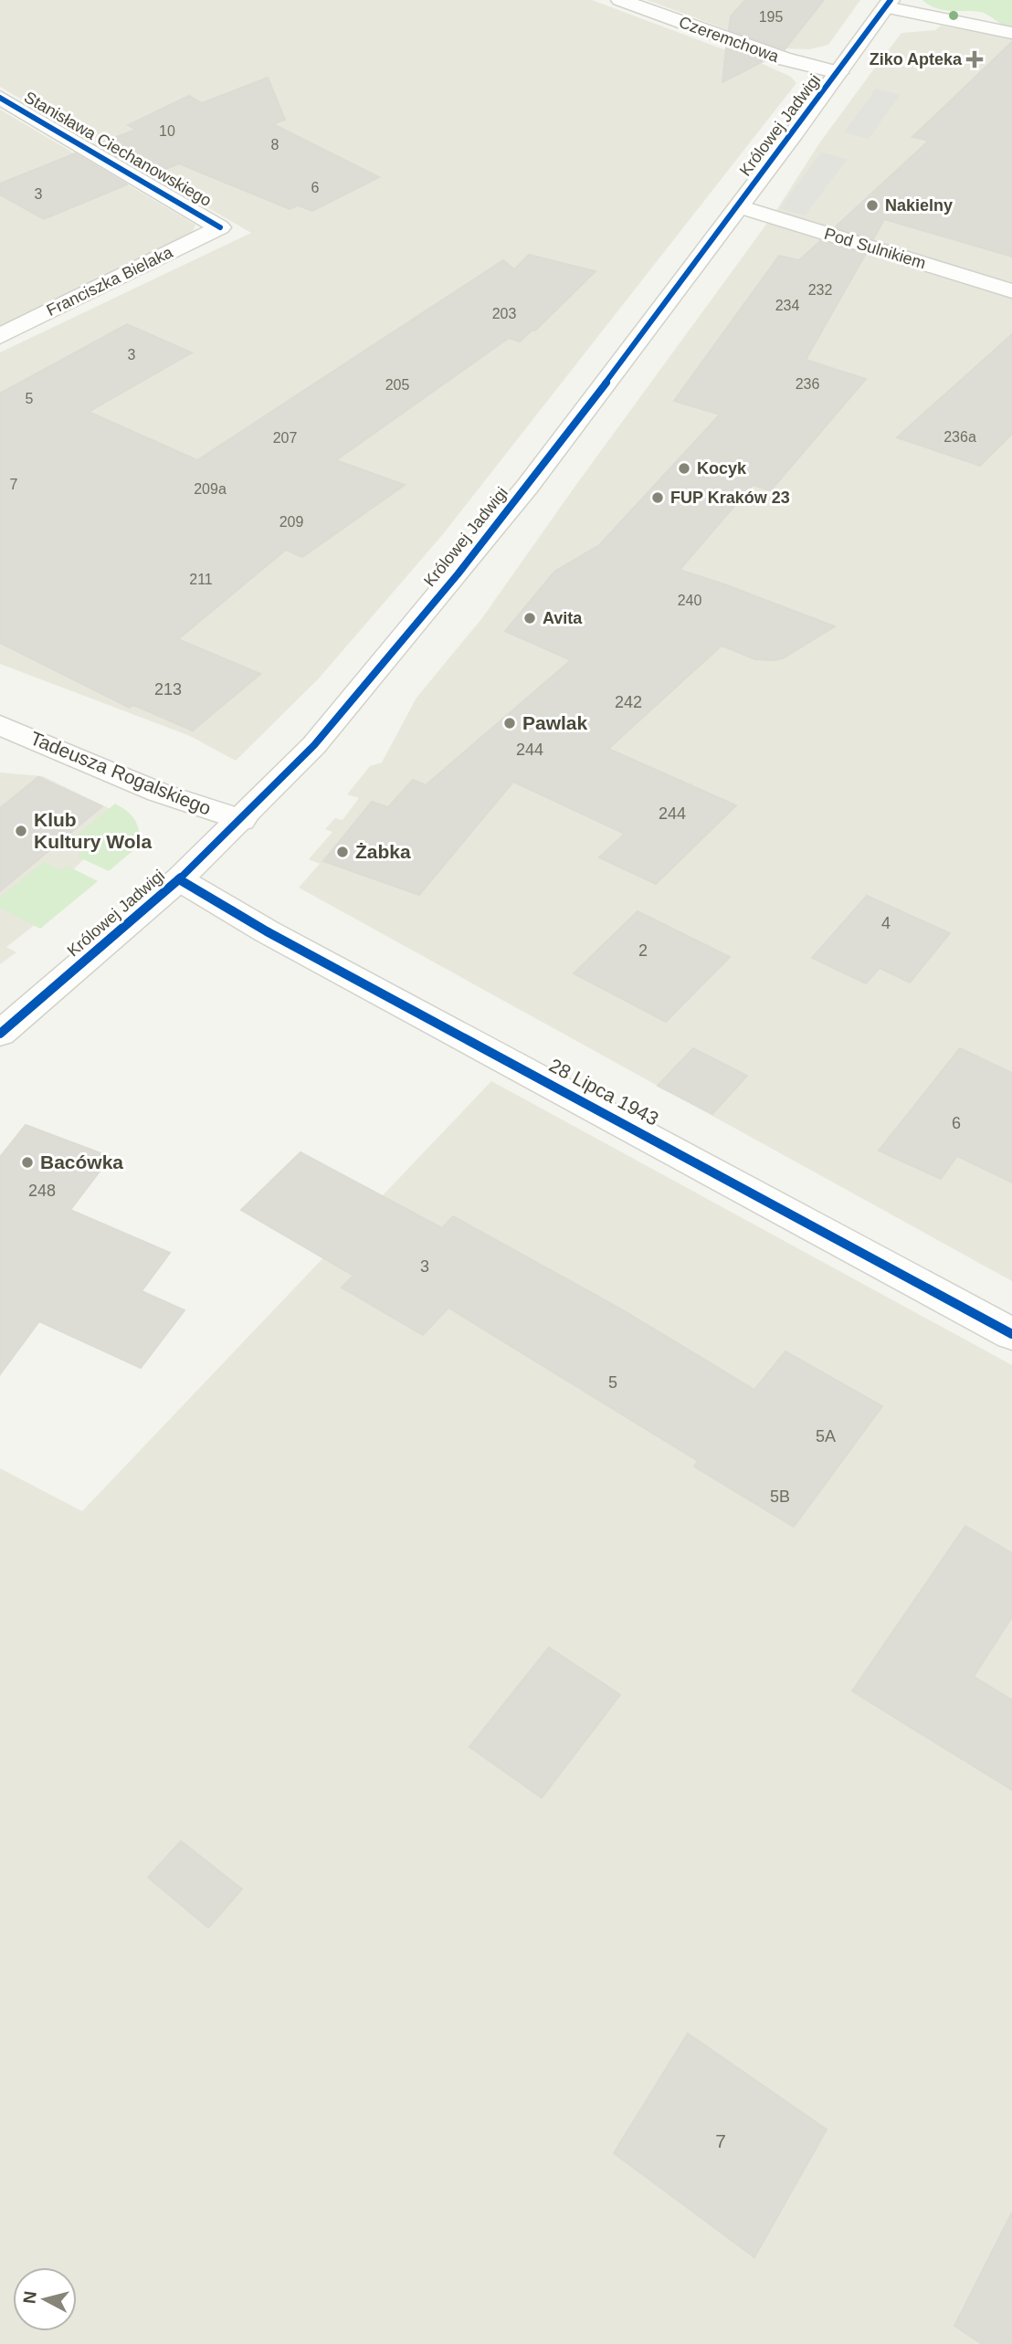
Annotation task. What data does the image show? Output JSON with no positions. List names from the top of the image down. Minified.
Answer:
{"streets":{"street":["Czeremchowa","Królowej Jadwigi","Stanisława Ciechanowskiego","Pod Sulnikiem","Franciszka Bielaka","Tadeusza Rogalskiego","28 Lipca 1943"]},"crossings":[["Czeremchowa","Królowej Jadwigi"],["Królowej Jadwigi","Pod Sulnikiem"],["Królowej Jadwigi","Tadeusza Rogalskiego"],["Królowej Jadwigi","28 Lipca 1943"],["Stanisława Ciechanowskiego","Franciszka Bielaka"]],"places":{"health":["Ziko Apteka"],"other":["Nakielny","Kocyk","FUP Kraków 23","Avita","Pawlak","Klub Kultury Wola","Żabka","Bacówka"]},"house_numbers":["195","10","8","6","3","232","234","203","3","236","205","5","236a","207","7","209a","209","211","240","213","242","244","244","4","2","6","248","3","5","5A","5B","7"],"north":"left"}
